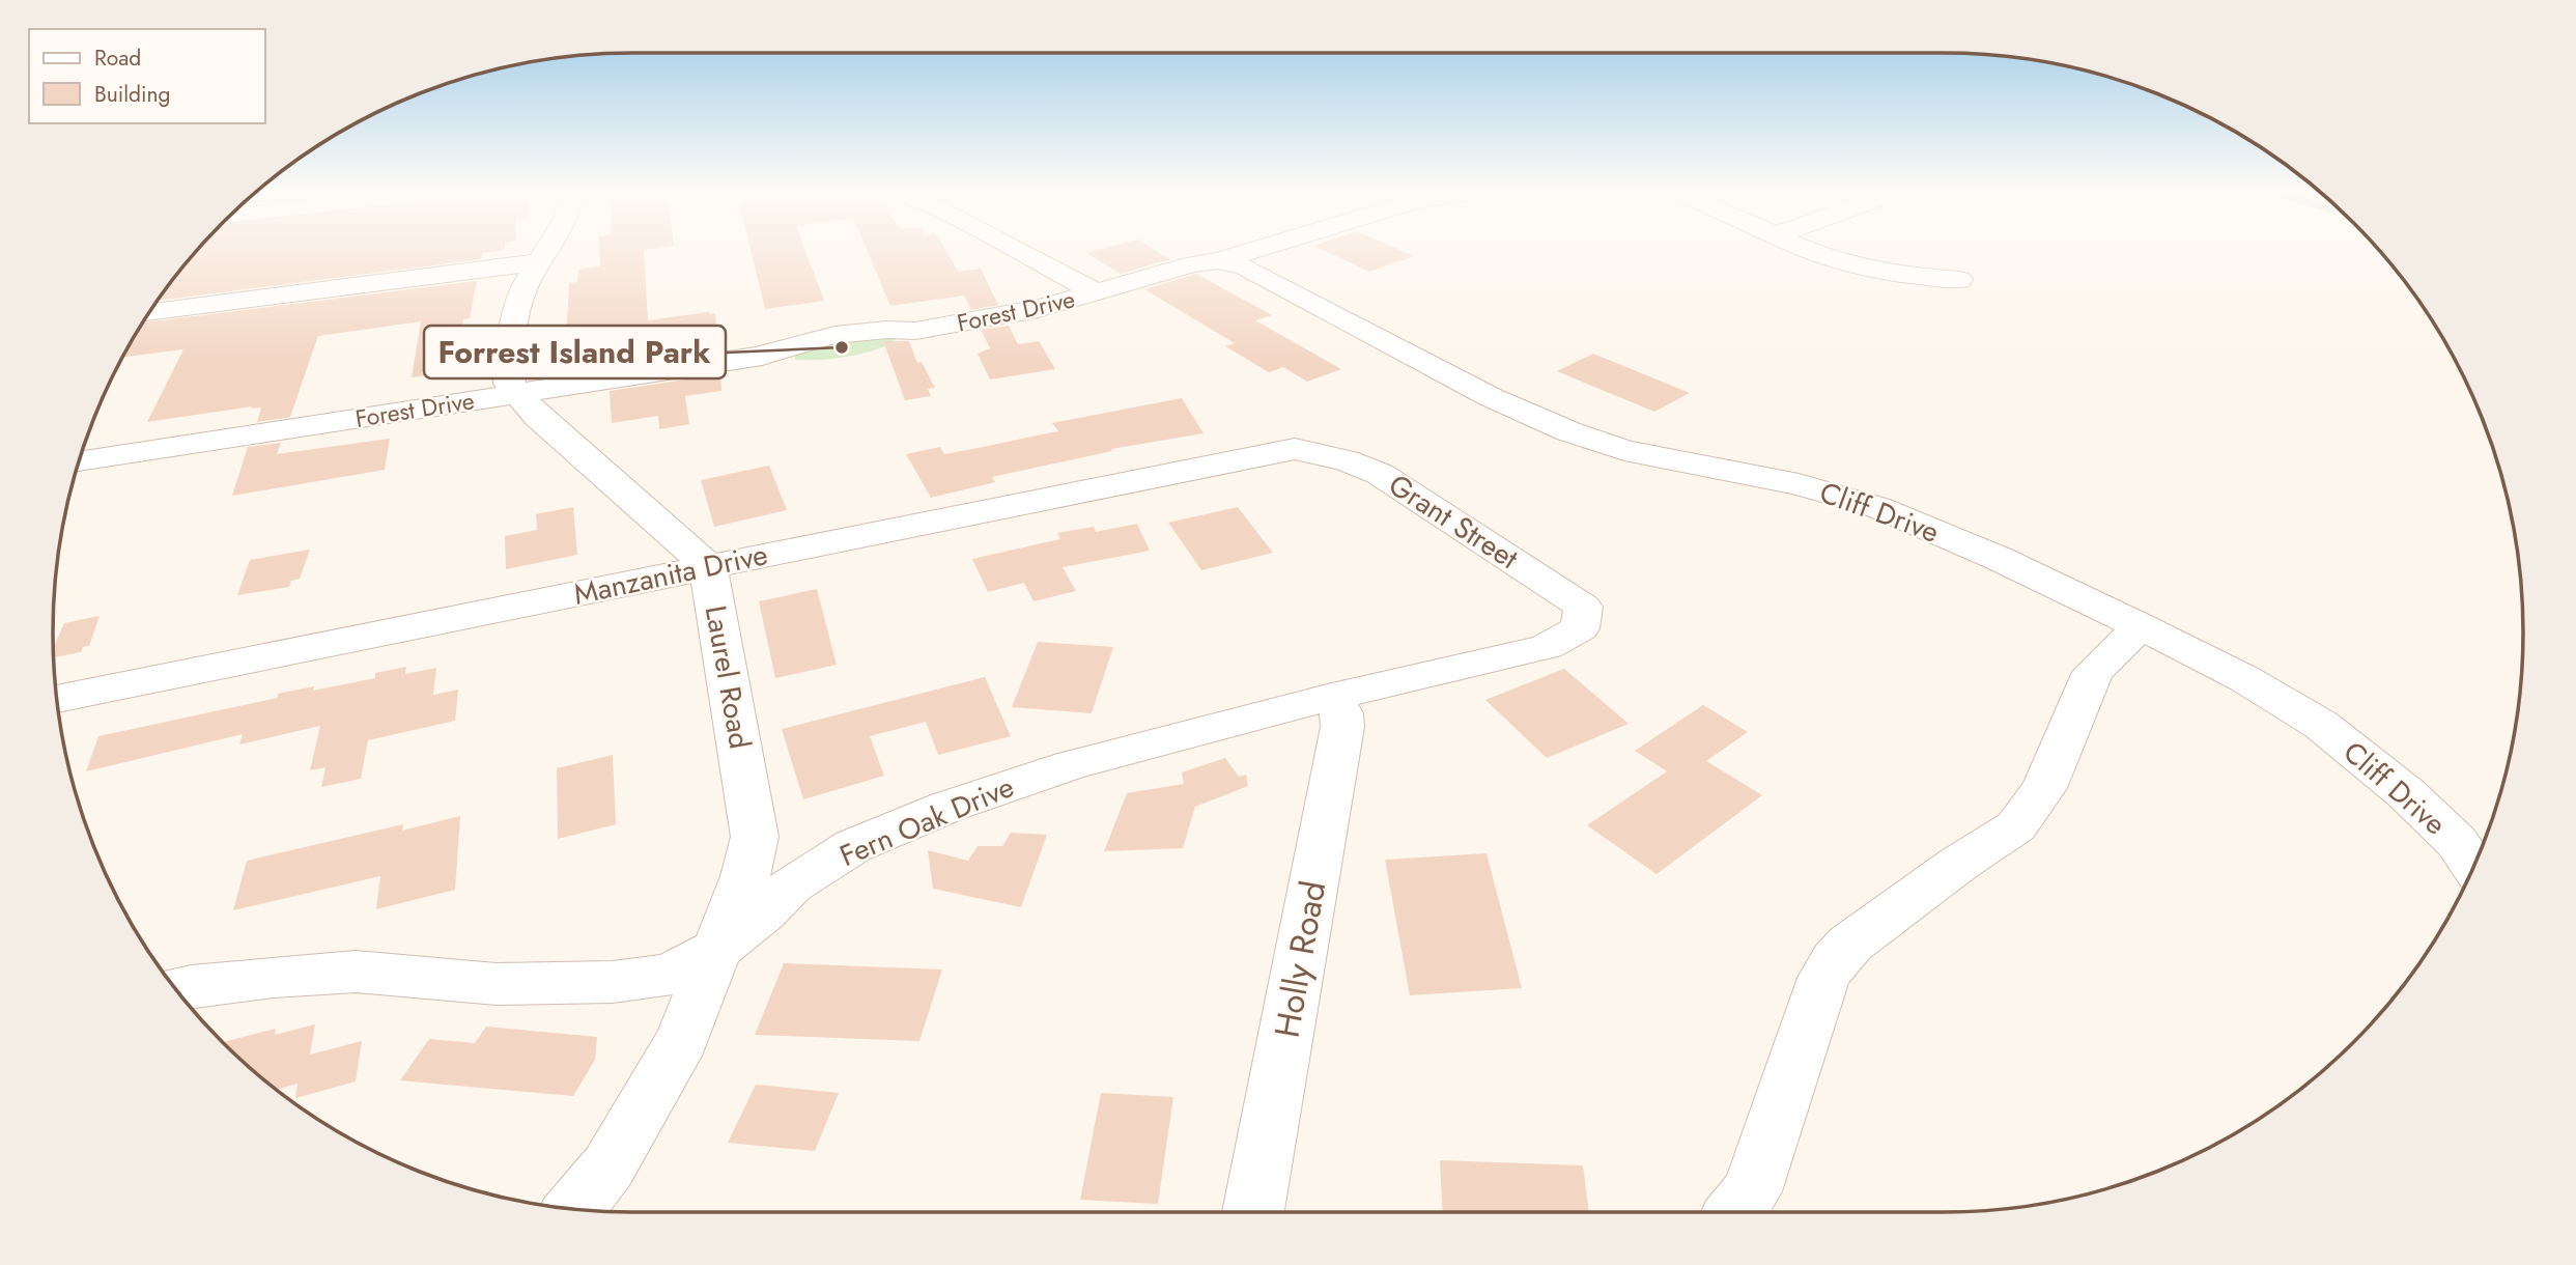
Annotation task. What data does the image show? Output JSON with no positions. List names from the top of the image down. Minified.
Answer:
{"streets":{"street":["Forest Drive","Cliff Drive","Grant Street","Manzanita Drive","Laurel Road","Fern Oak Drive","Holly Road"]},"crossings":[["Forest Drive","Cliff Drive"],["Forest Drive","Laurel Road"],["Grant Street","Manzanita Drive"],["Grant Street","Fern Oak Drive"],["Manzanita Drive","Laurel Road"],["Laurel Road","Fern Oak Drive"],["Fern Oak Drive","Holly Road"]],"places":["Forrest Island Park"],"legend":["Road","Building"]}
